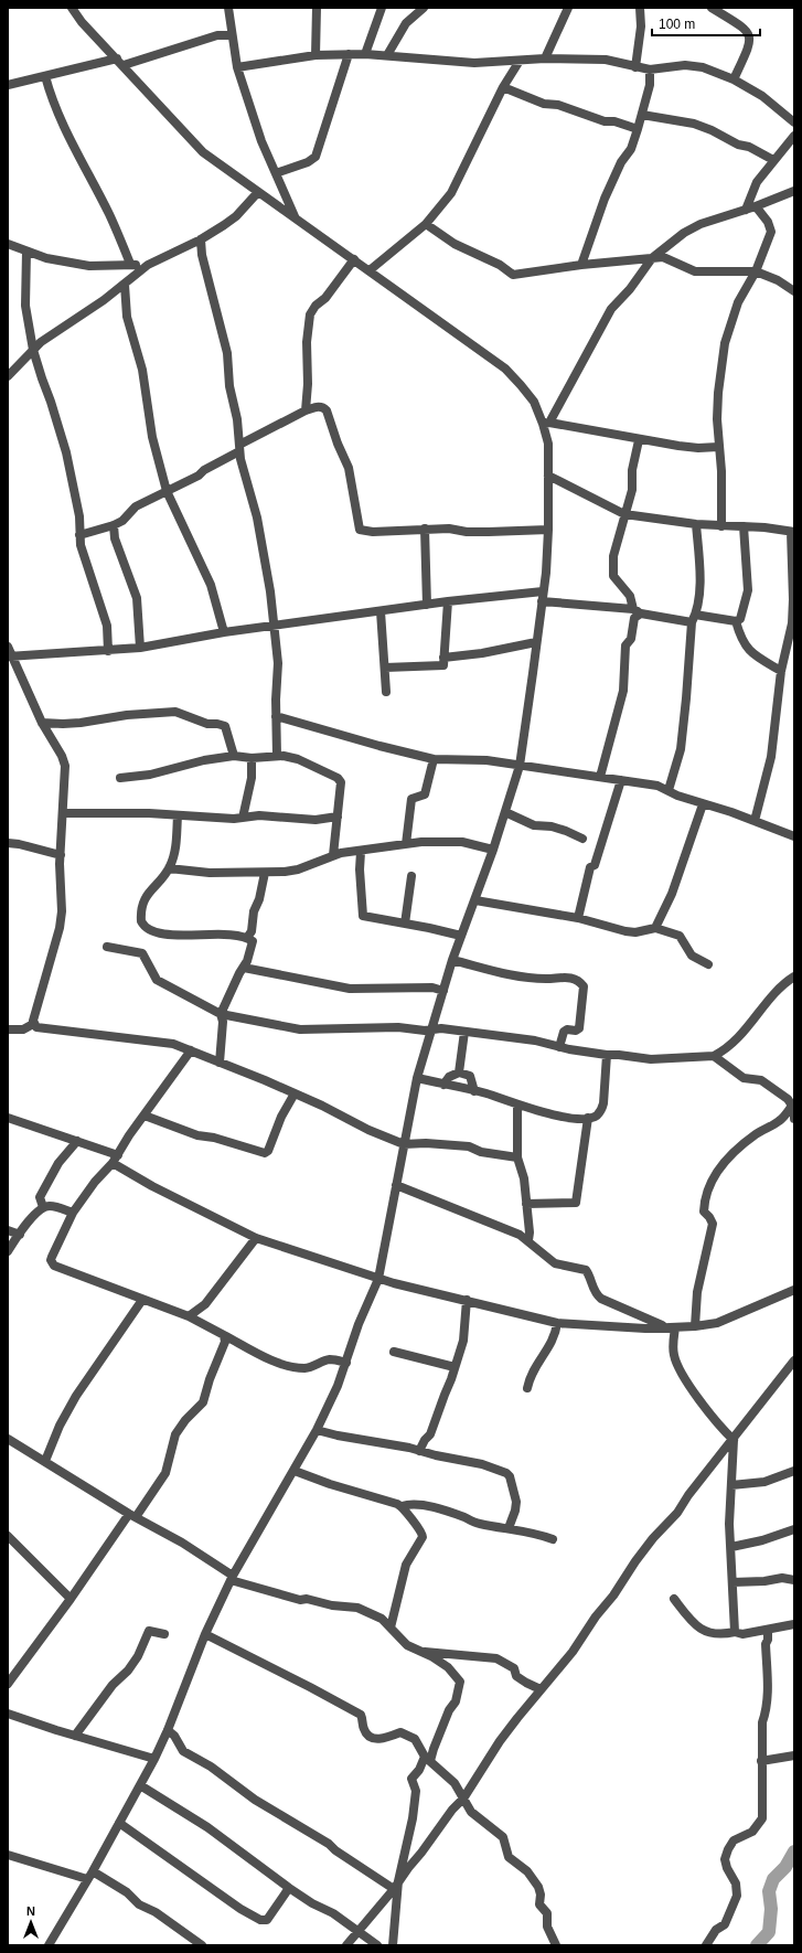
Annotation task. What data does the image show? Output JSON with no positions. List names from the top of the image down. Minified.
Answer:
{"scale_bar":"100 m","north":"top"}
